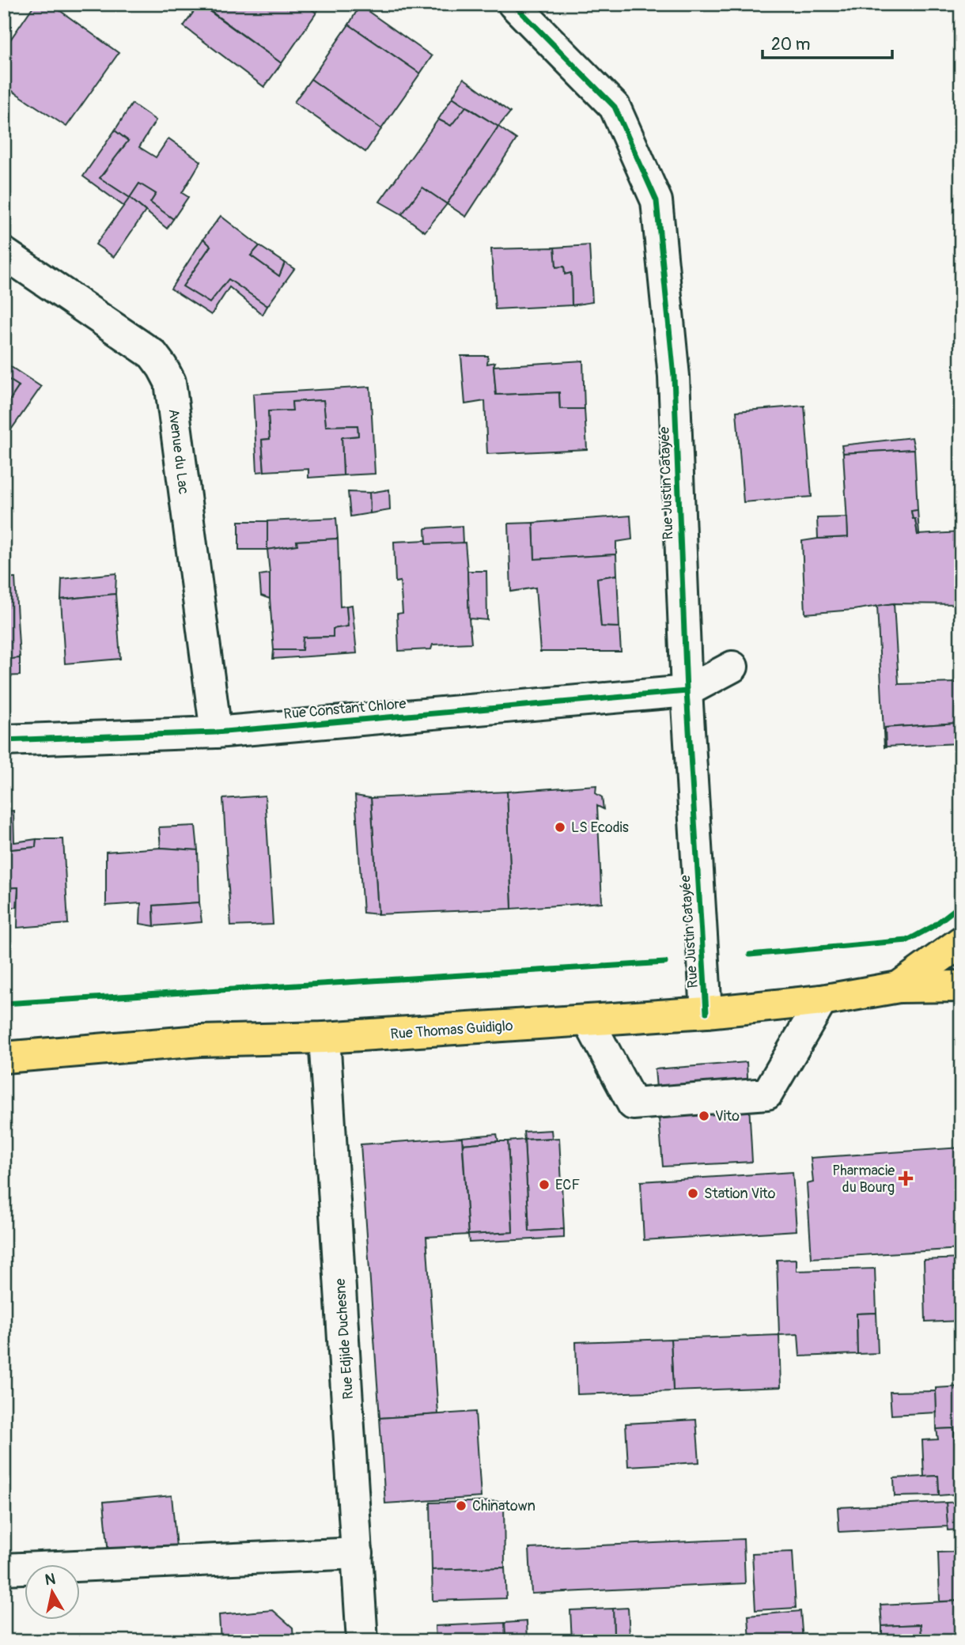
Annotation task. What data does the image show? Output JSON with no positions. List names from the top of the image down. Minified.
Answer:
{"streets":{"main road":["Rue Thomas Guidiglo"],"street":["Avenue du Lac","Rue Justin Catayée","Rue Constant Chlore","Rue Edjide Duchesne"]},"crossings":[["Avenue du Lac","Rue Constant Chlore"],["Rue Justin Catayée","Rue Constant Chlore"],["Rue Justin Catayée","Rue Thomas Guidiglo"],["Rue Thomas Guidiglo","Rue Edjide Duchesne"]],"places":{"other":["LS Ecodis","Vito","ECF","Station Vito","Chinatown"],"health":["Pharmacie du Bourg"]},"scale_bar":"20 m","north":"top"}
